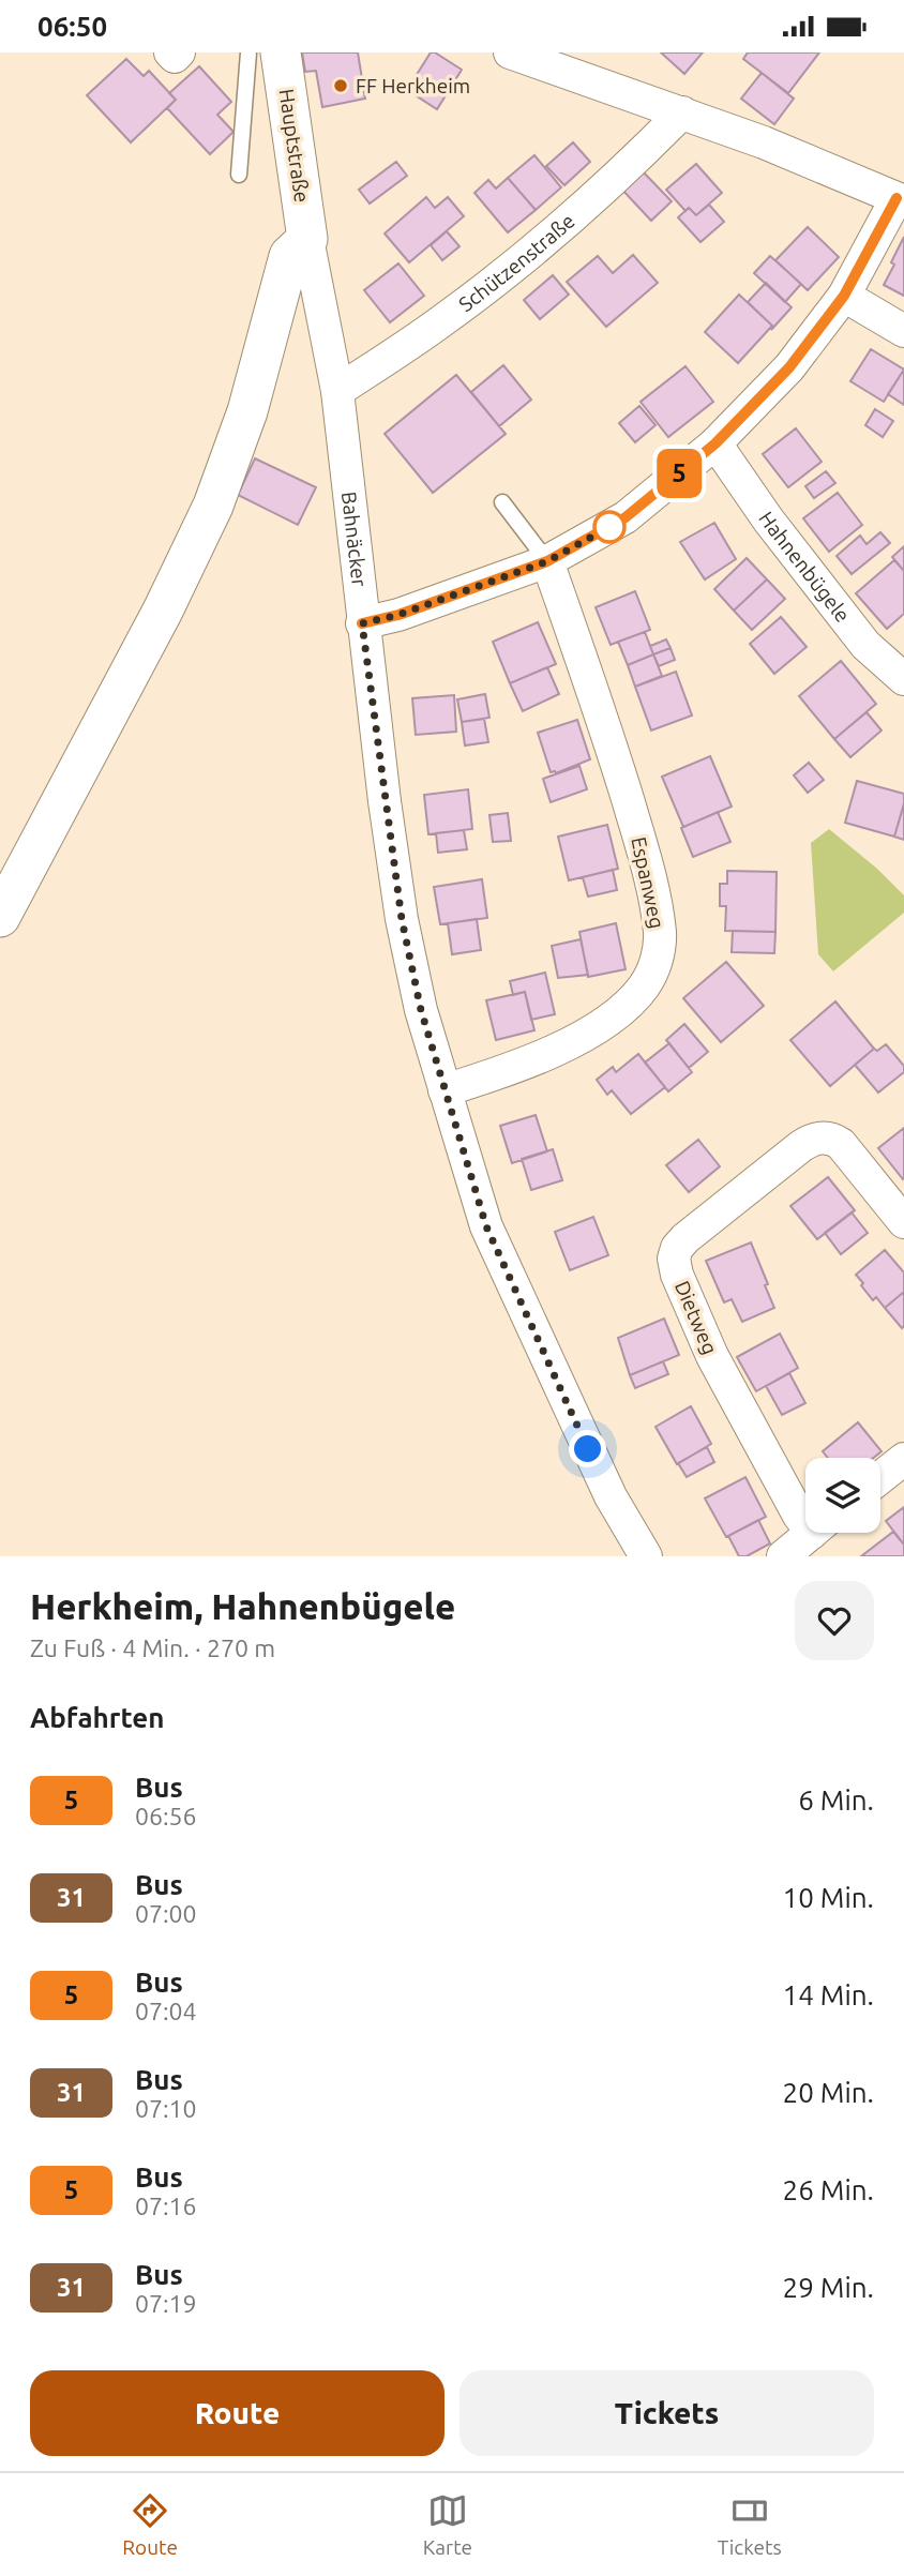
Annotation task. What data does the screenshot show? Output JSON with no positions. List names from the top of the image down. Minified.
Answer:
{"streets":{"street":["Hauptstraße","Schützenstraße","Bahnäcker","Hahnenbügele","Espanweg","Dietweg"]},"crossings":[["Hauptstraße","Bahnäcker"],["Schützenstraße","Bahnäcker"],["Bahnäcker","Espanweg"]],"places":["FF Herkheim"],"lines":["bus line 5"],"page":{"status":"06:50","on_map":"5","heading":[["Herkheim, Hahnenbügele","Zu Fuß · 4 Min. · 270 m"],"Abfahrten"],"list":[{"mark":"5","name":"Bus","note":"06:56","value":"6 Min."},{"mark":"31","name":"Bus","note":"07:00","value":"10 Min."},{"mark":"5","name":"Bus","note":"07:04","value":"14 Min."},{"mark":"31","name":"Bus","note":"07:10","value":"20 Min."},{"mark":"5","name":"Bus","note":"07:16","value":"26 Min."},{"mark":"31","name":"Bus","note":"07:19","value":"29 Min."}],"buttons":["Route","Tickets"],"tabs":["Route","Karte","Tickets"]}}
